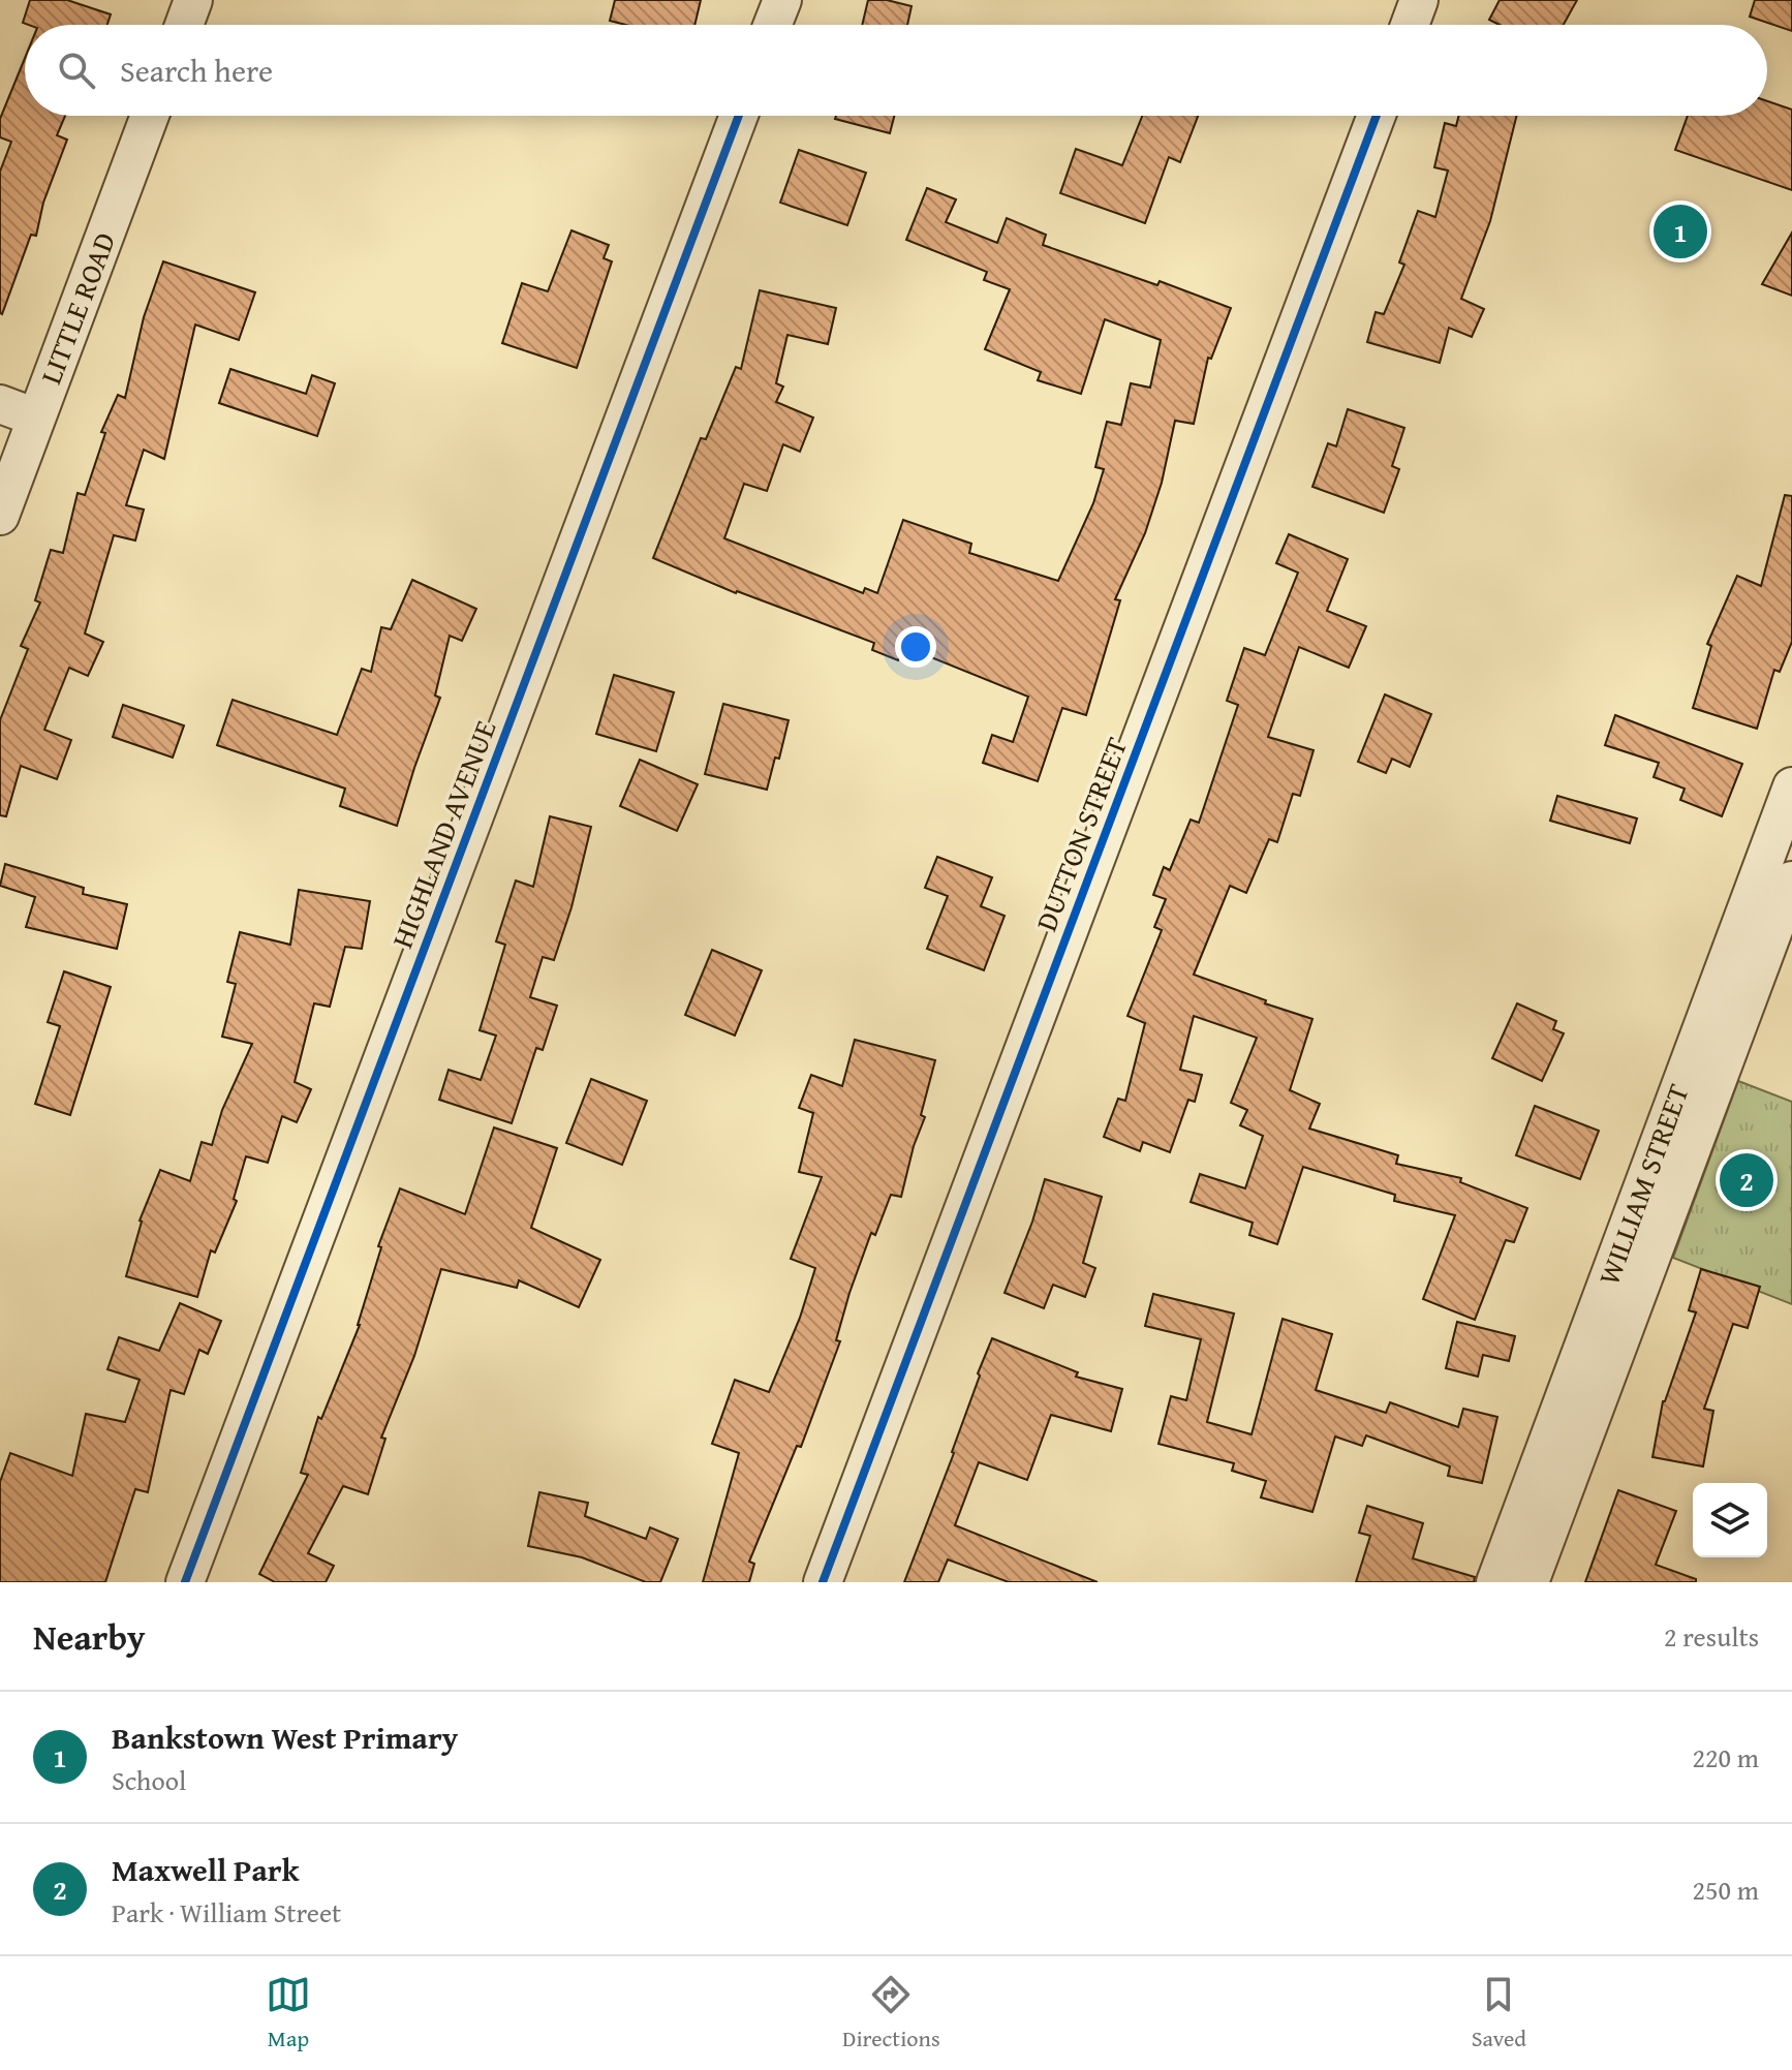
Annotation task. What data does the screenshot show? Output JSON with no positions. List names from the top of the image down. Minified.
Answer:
{"streets":{"street":["LITTLE ROAD","HIGHLAND AVENUE","DUTTON STREET","WILLIAM STREET"]},"page":{"search":"Search here","pins":["1","2"],"heading":["Nearby","2 results"],"list":[{"mark":"1","name":"Bankstown West Primary","note":"School","value":"220 m"},{"mark":"2","name":"Maxwell Park","note":"Park · William Street","value":"250 m"}],"nav":["Map","Directions","Saved"]}}
